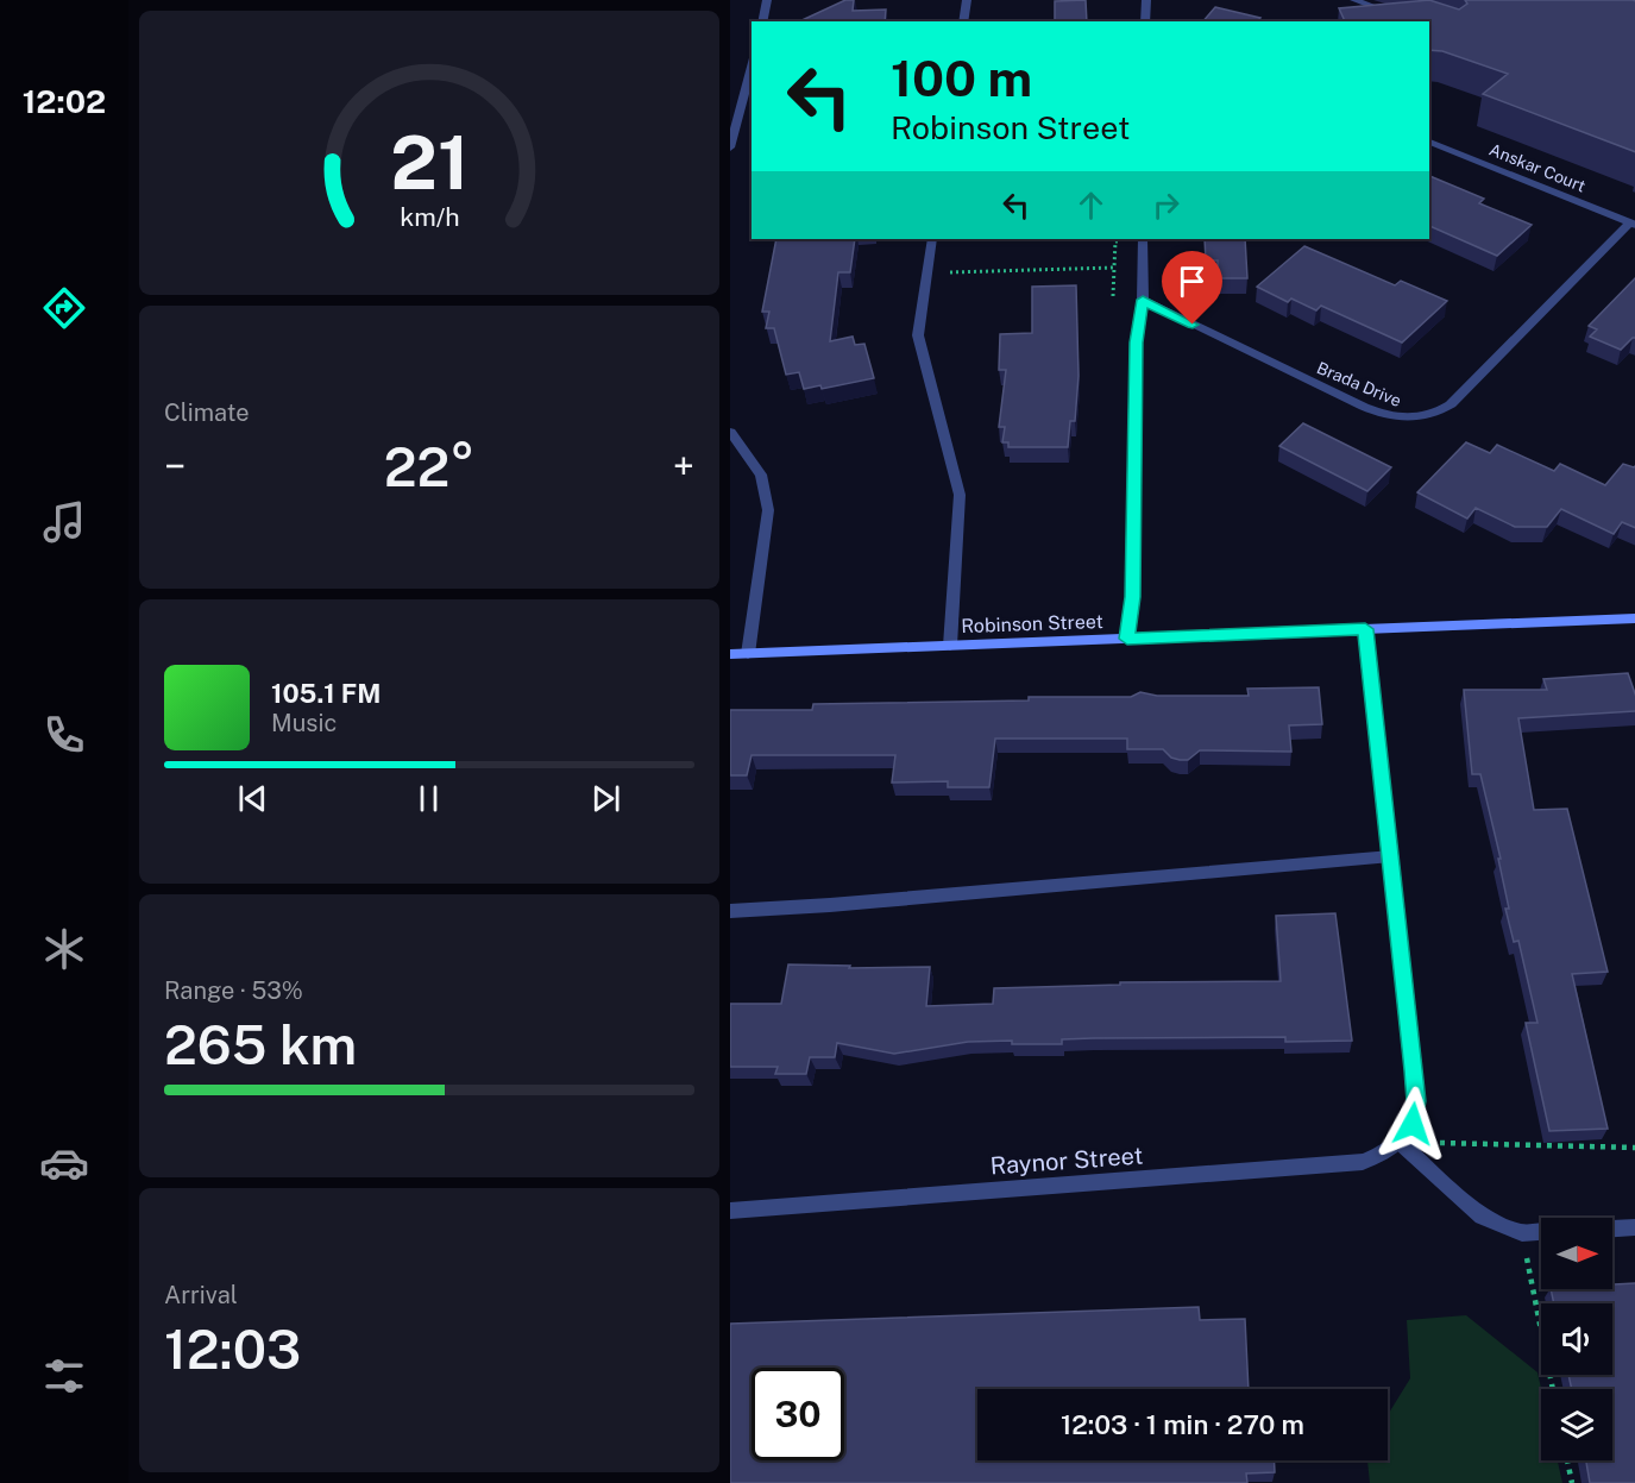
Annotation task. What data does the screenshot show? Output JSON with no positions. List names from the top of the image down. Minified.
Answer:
{"streets":{"street":["Anskar Court","Brada Drive","Robinson Street","Raynor Street"]},"crossings":[["Anskar Court","Brada Drive"]],"north":"right","page":{"tabs":"12:02","turn":["100 m","Robinson Street"],"tile":["Climate",["Range · 53%","265 km"],["Arrival","12:03"]],"heat":["−","22°","+"],"song":["105.1 FM","Music"],"limit":"30","trip":"12:03 · 1 min · 270 m","gauge":["21","km/h"]}}
